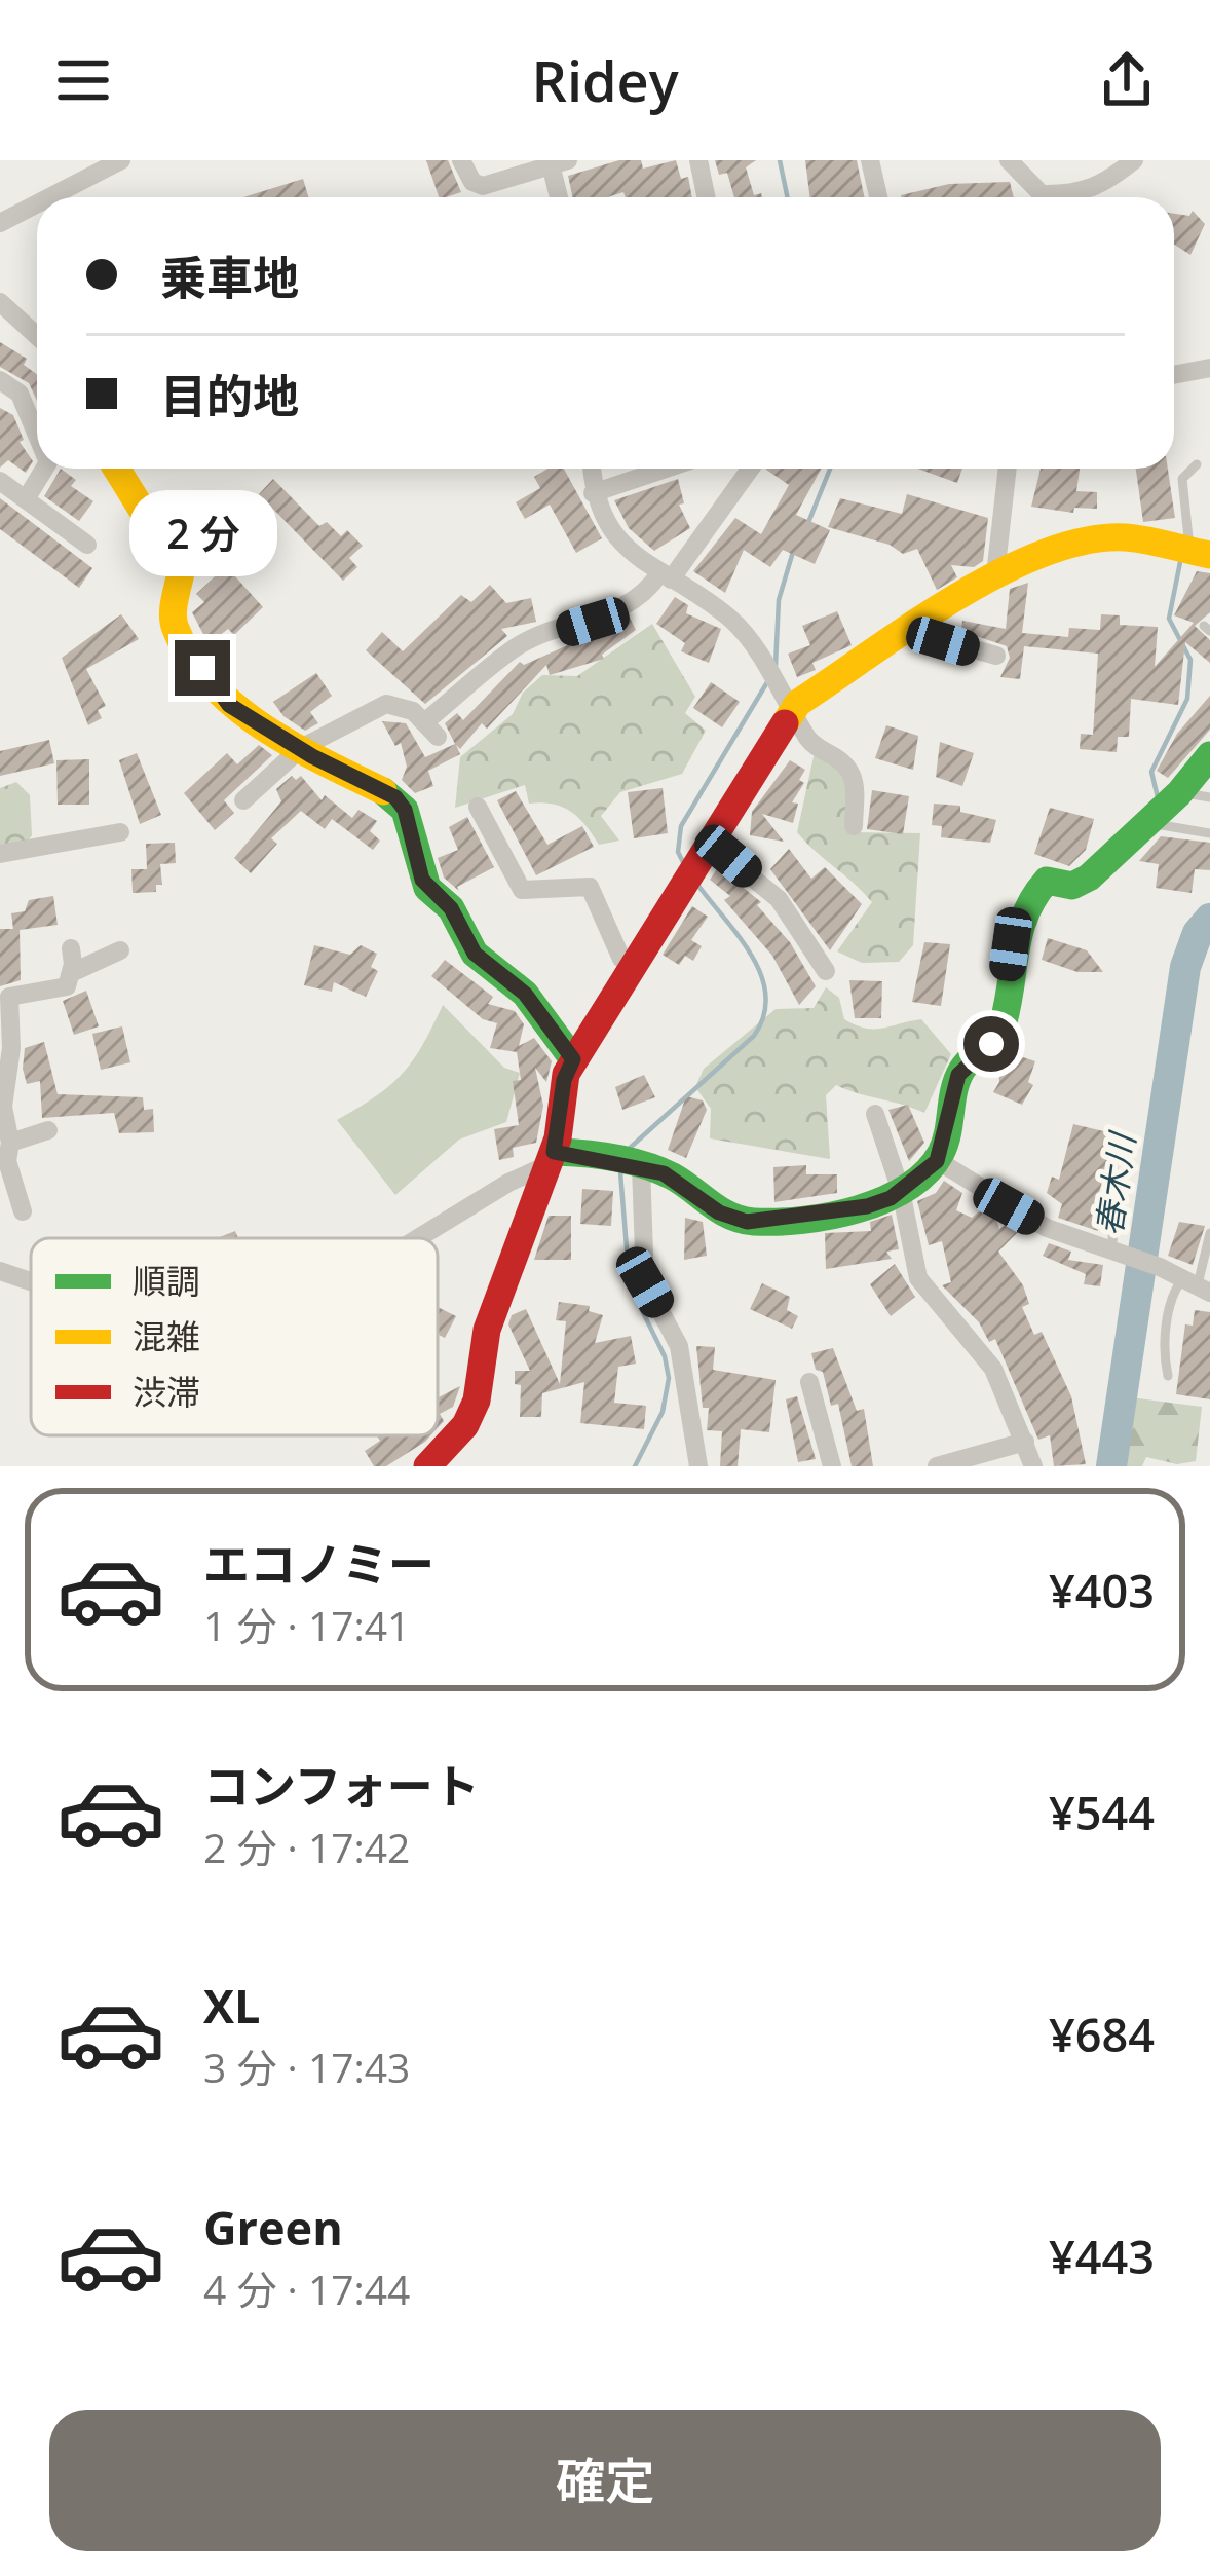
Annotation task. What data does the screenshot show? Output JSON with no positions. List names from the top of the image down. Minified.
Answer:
{"water":["春木川"],"legend":["順調","混雑","渋滞"],"page":{"header":"Ridey","banner":["乗車地","目的地"],"bubble":"2 分","list":[{"name":"エコノミー","note":"1 分 · 17:41","value":"¥403"},{"name":"コンフォート","note":"2 分 · 17:42","value":"¥544"},{"name":"XL","note":"3 分 · 17:43","value":"¥684"},{"name":"Green","note":"4 分 · 17:44","value":"¥443"}],"buttons":"確定"}}
